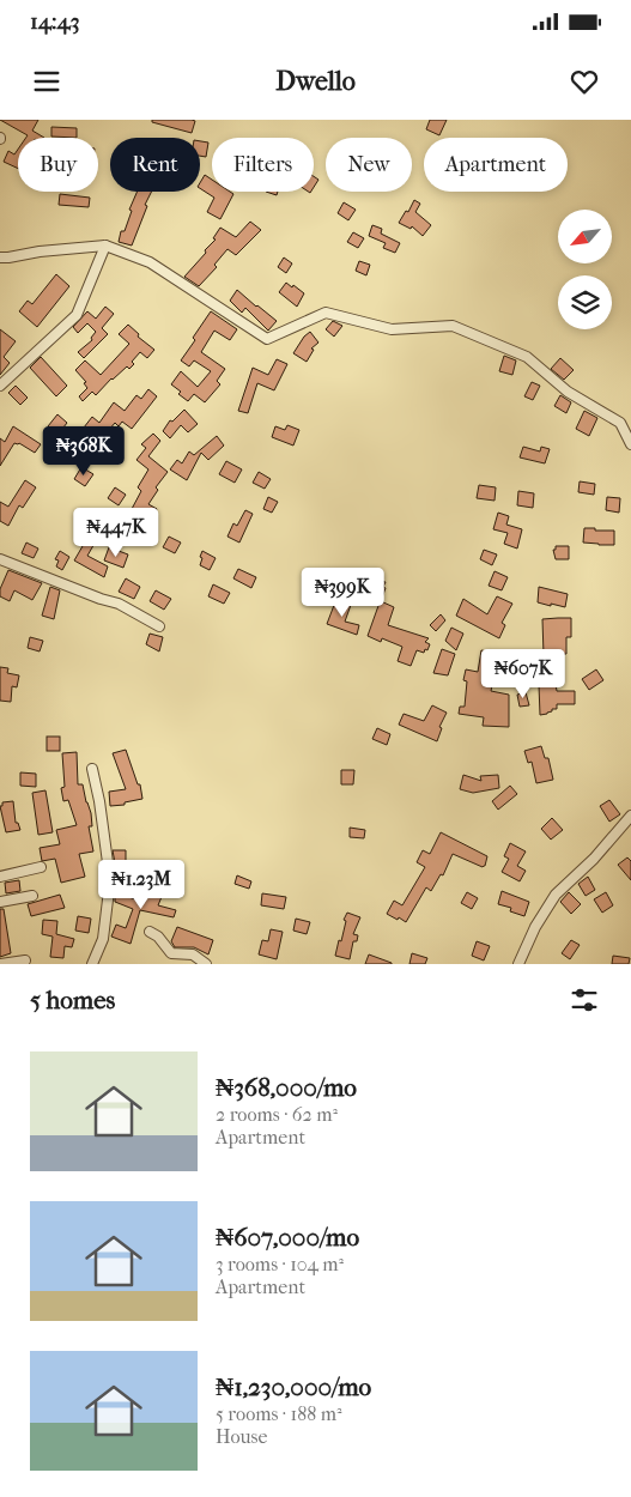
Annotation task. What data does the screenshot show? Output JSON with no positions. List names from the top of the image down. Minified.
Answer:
{"north":"bottom left","page":{"status":"14:43","header":"Dwello","chip":["Buy","Rent","Filters","New","Apartment"],"price":["₦368K","₦447K","₦399K","₦607K","₦1.23M"],"heading":"5 homes","list":[{"name":"₦368,000/mo","note":"2 rooms · 62 m² · Apartment"},{"name":"₦607,000/mo","note":"3 rooms · 104 m² · Apartment"},{"name":"₦1,230,000/mo","note":"5 rooms · 188 m² · House"}]}}
